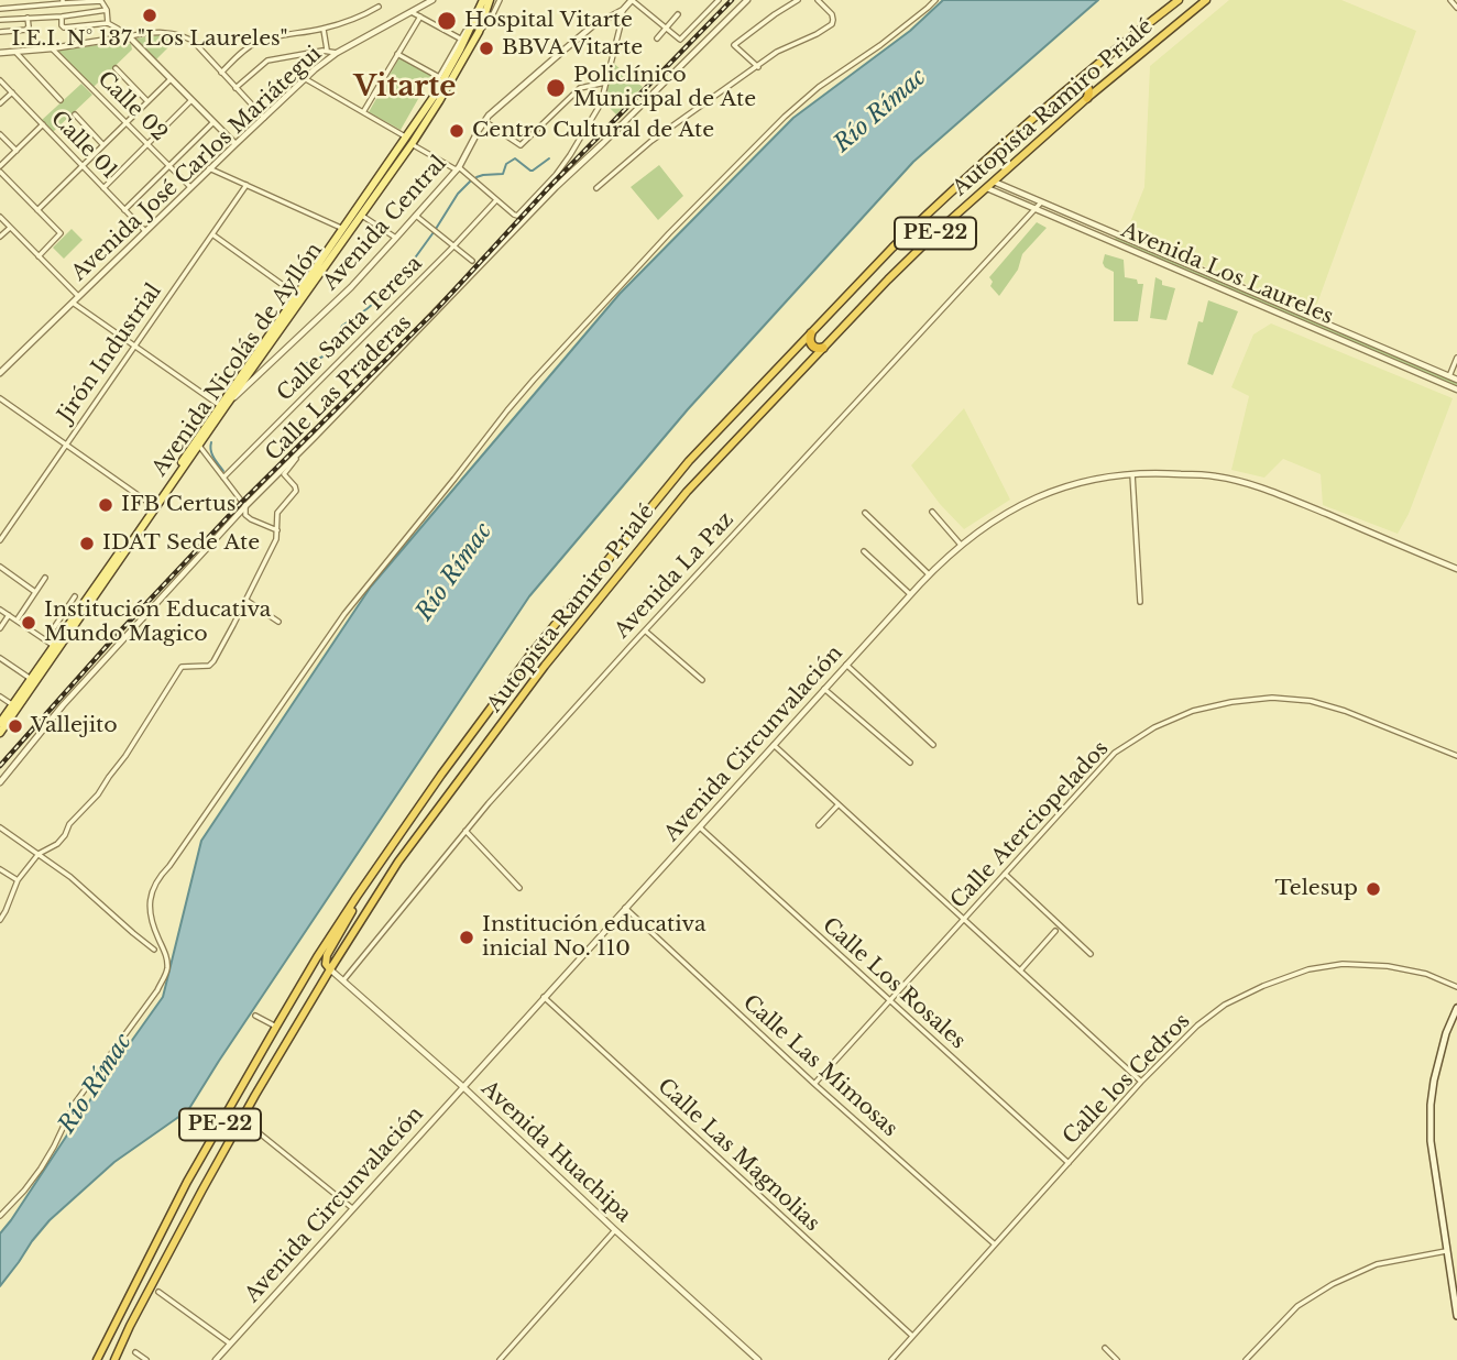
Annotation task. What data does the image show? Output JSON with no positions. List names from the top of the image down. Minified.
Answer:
{"streets":{"highway":["Autopista Ramiro Prialé","PE-22"],"main road":["Avenida Nicolás de Ayllón"],"street":["Calle 02","Calle 01","Avenida José Carlos Mariátegui","Avenida Central","Avenida Los Laureles","Calle Santa Teresa","Jirón Industrial","Calle Las Praderas","Avenida La Paz","Avenida Circunvalación","Calle Aterciopelados","Calle Los Rosales","Calle Las Mimosas","Calle los Cedros","Avenida Huachipa","Calle Las Magnolias"]},"crossings":[["Calle 02","Avenida José Carlos Mariátegui"],["Autopista Ramiro Prialé","Avenida Los Laureles"],["Autopista Ramiro Prialé","Avenida Huachipa"],["Calle 01","Avenida José Carlos Mariátegui"],["Avenida Central","Avenida Nicolás de Ayllón"],["Avenida Los Laureles","Avenida La Paz"],["Avenida La Paz","Avenida Huachipa"],["Avenida Circunvalación","Calle Los Rosales"],["Avenida Circunvalación","Calle Las Mimosas"],["Avenida Circunvalación","Avenida Huachipa"],["Avenida Circunvalación","Calle Las Magnolias"],["Calle Aterciopelados","Calle Los Rosales"],["Calle Aterciopelados","Calle Las Mimosas"],["Calle Los Rosales","Calle los Cedros"],["Calle Las Mimosas","Calle los Cedros"],["Calle los Cedros","Calle Las Magnolias"]],"districts":["Vitarte"],"water":["Río Rímac"],"places":["I.E.I. N° 137 \"Los Laureles\"","Hospital Vitarte","BBVA Vitarte","Policlínico Municipal de Ate","Centro Cultural de Ate","IFB Certus","IDAT Sede Ate","Institución Educativa Mundo Magico","Vallejito","Telesup","Institución educativa inicial No. 110"]}
